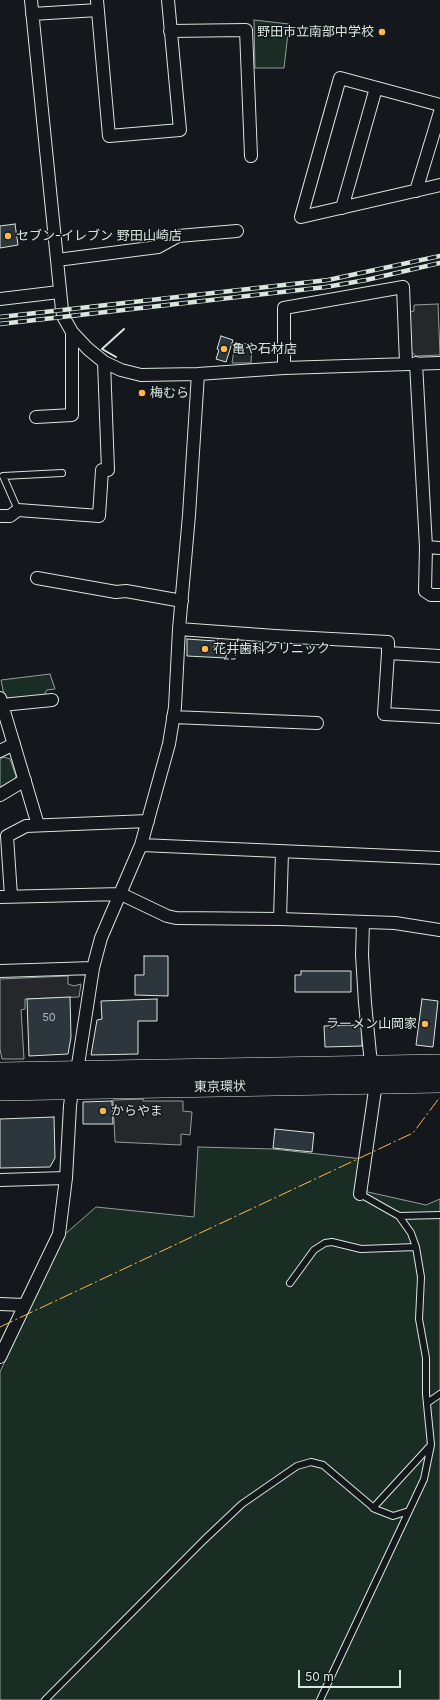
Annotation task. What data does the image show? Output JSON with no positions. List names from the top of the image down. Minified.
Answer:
{"streets":{"highway":["東京環状"]},"places":["野田市立南部中学校","セブン-イレブン 野田山崎店","亀や石材店","梅むら","花井歯科クリニック","ラーメン山岡家","からやま"],"house_numbers":["50"],"scale_bar":"50 m"}
